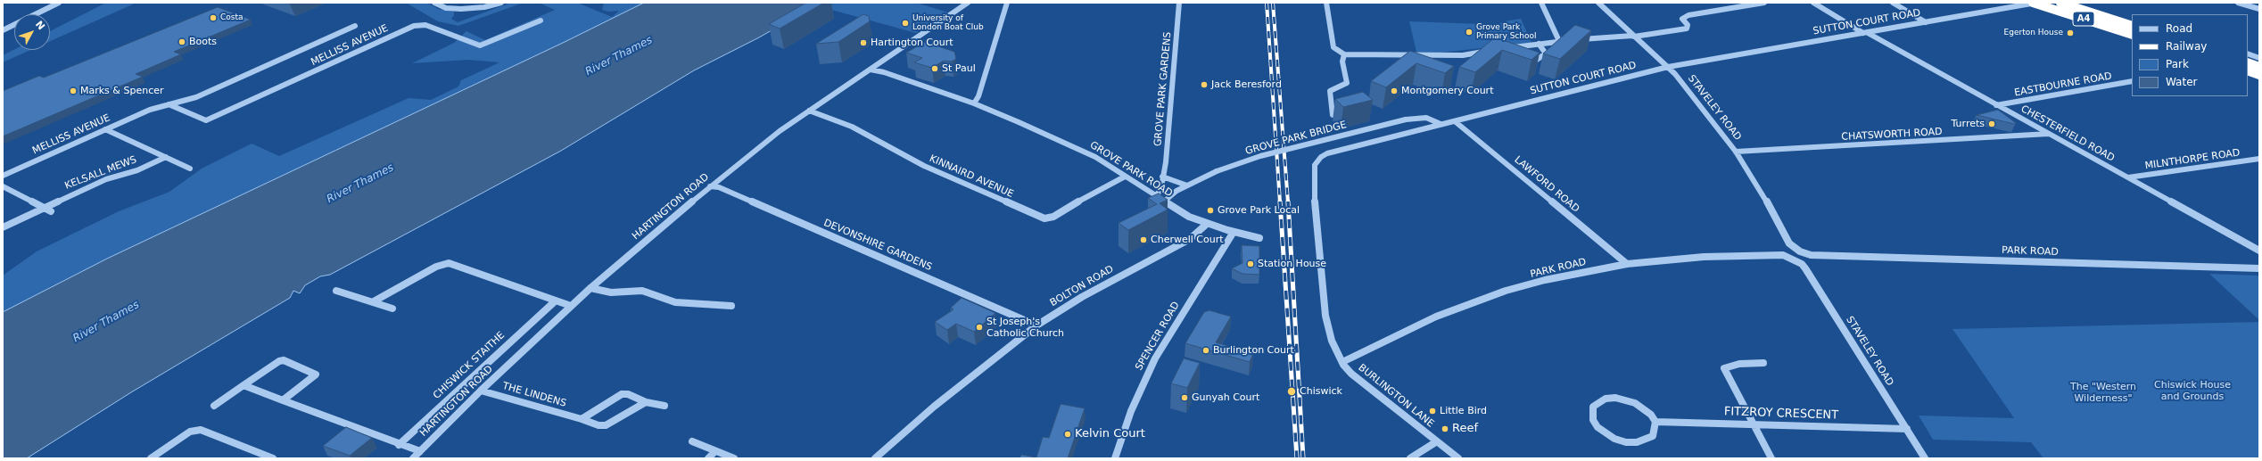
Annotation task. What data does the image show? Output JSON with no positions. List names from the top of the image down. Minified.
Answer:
{"streets":{"highway":["A4"],"street":["SUTTON COURT ROAD","MELLISS AVENUE","EASTBOURNE ROAD","GROVE PARK GARDENS","STAVELEY ROAD","CHESTERFIELD ROAD","CHATSWORTH ROAD","GROVE PARK BRIDGE","MILNTHORPE ROAD","GROVE PARK ROAD","KELSALL MEWS","KINNAIRD AVENUE","LAWFORD ROAD","HARTINGTON ROAD","DEVONSHIRE GARDENS","PARK ROAD","BOLTON ROAD","SPENCER ROAD","CHISWICK STAITHE","THE LINDENS","BURLINGTON LANE","FITZROY CRESCENT"]},"crossings":[["A4","SUTTON COURT ROAD"],["SUTTON COURT ROAD","STAVELEY ROAD"],["SUTTON COURT ROAD","CHESTERFIELD ROAD"],["SUTTON COURT ROAD","GROVE PARK BRIDGE"],["SUTTON COURT ROAD","LAWFORD ROAD"],["SUTTON COURT ROAD","BURLINGTON LANE"],["EASTBOURNE ROAD","CHESTERFIELD ROAD"],["GROVE PARK GARDENS","GROVE PARK ROAD"],["STAVELEY ROAD","CHATSWORTH ROAD"],["STAVELEY ROAD","PARK ROAD"],["STAVELEY ROAD","FITZROY CRESCENT"],["CHESTERFIELD ROAD","CHATSWORTH ROAD"],["CHESTERFIELD ROAD","MILNTHORPE ROAD"],["GROVE PARK BRIDGE","GROVE PARK ROAD"],["GROVE PARK ROAD","KINNAIRD AVENUE"],["GROVE PARK ROAD","HARTINGTON ROAD"],["GROVE PARK ROAD","BOLTON ROAD"],["GROVE PARK ROAD","SPENCER ROAD"],["KINNAIRD AVENUE","HARTINGTON ROAD"],["LAWFORD ROAD","PARK ROAD"],["HARTINGTON ROAD","DEVONSHIRE GARDENS"],["HARTINGTON ROAD","THE LINDENS"],["DEVONSHIRE GARDENS","BOLTON ROAD"],["PARK ROAD","BURLINGTON LANE"]],"water":["River Thames"],"parks":["Chiswick House and Grounds","The \"Western Wilderness\""],"places":["Costa","University of London Boat Club","Grove Park Primary School","Egerton House","Boots","Hartington Court","St Paul","Jack Beresford","Marks & Spencer","Montgomery Court","Turrets","Grove Park Local","Cherwell Court","Station House","St Joseph's Catholic Church","Burlington Court","Chiswick","Gunyah Court","Little Bird","Reef","Kelvin Court"],"legend":["Road","Railway","Park","Water"],"north":"top right"}
